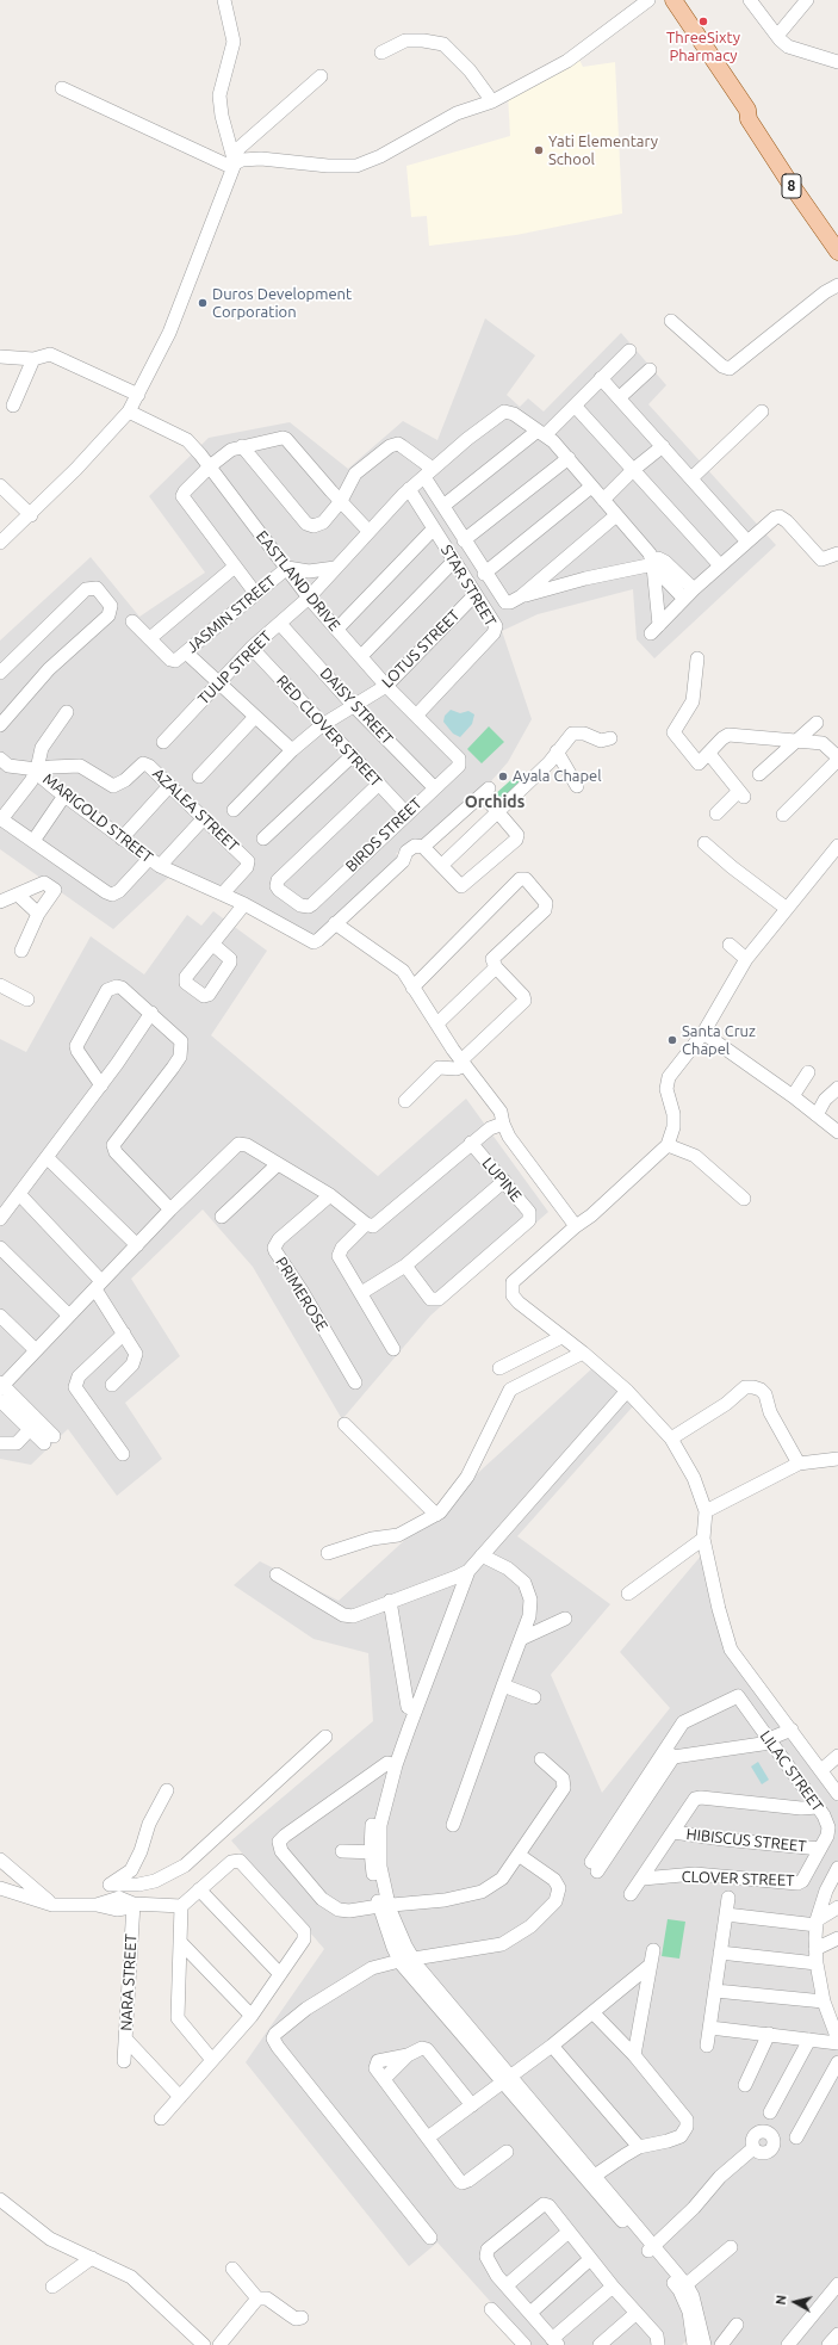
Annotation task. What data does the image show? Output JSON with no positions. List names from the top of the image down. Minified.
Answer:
{"streets":{"main road":["8"],"street":["EASTLAND DRIVE","STAR STREET","JASMIN STREET","LOTUS STREET","TULIP STREET","DAISY STREET","RED CLOVER STREET","AZALEA STREET","MARIGOLD STREET","BIRDS STREET","LUPINE","PRIMEROSE","LILAC STREET","HIBISCUS STREET","CLOVER STREET","NARA STREET"]},"crossings":[["EASTLAND DRIVE","STAR STREET"],["EASTLAND DRIVE","JASMIN STREET"],["EASTLAND DRIVE","LOTUS STREET"],["EASTLAND DRIVE","TULIP STREET"],["EASTLAND DRIVE","BIRDS STREET"],["STAR STREET","LOTUS STREET"],["STAR STREET","TULIP STREET"],["LOTUS STREET","DAISY STREET"],["LOTUS STREET","RED CLOVER STREET"],["TULIP STREET","DAISY STREET"],["TULIP STREET","RED CLOVER STREET"],["DAISY STREET","BIRDS STREET"],["RED CLOVER STREET","BIRDS STREET"],["AZALEA STREET","MARIGOLD STREET"],["LILAC STREET","HIBISCUS STREET"],["LILAC STREET","CLOVER STREET"]],"districts":["Orchids"],"places":["ThreeSixty Pharmacy","Yati Elementary School","Duros Development Corporation","Ayala Chapel","Santa Cruz Chapel"],"north":"left"}
